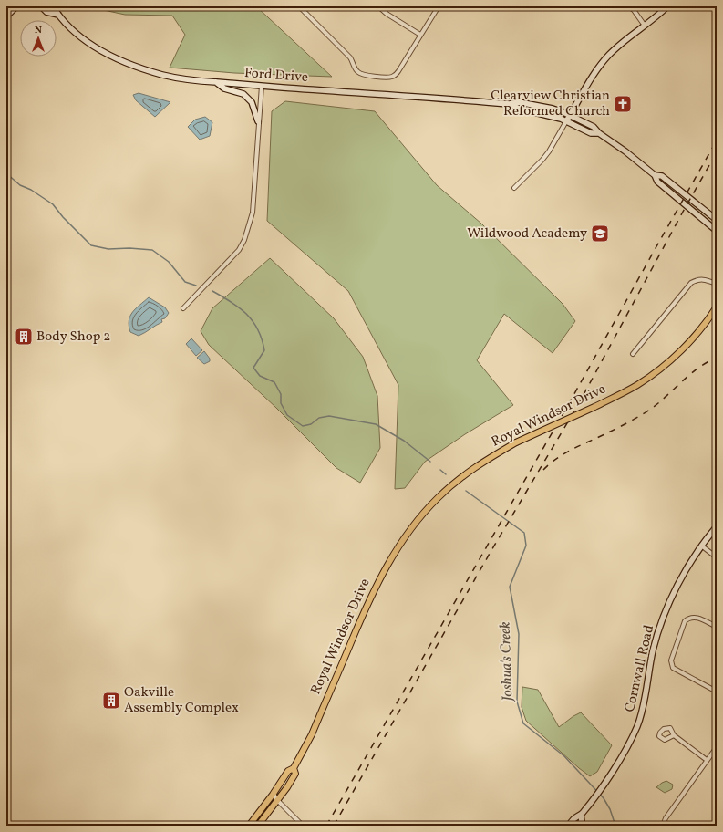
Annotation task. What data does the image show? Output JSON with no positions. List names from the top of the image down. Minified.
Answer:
{"streets":{"main road":["Ford Drive","Royal Windsor Drive","Cornwall Road"]},"water":["Joshua's Creek"],"places":{"church":["Clearview Christian Reformed Church"],"school or university":["Wildwood Academy"],"building":["Body Shop 2","Oakville Assembly Complex"]},"north":"top"}
